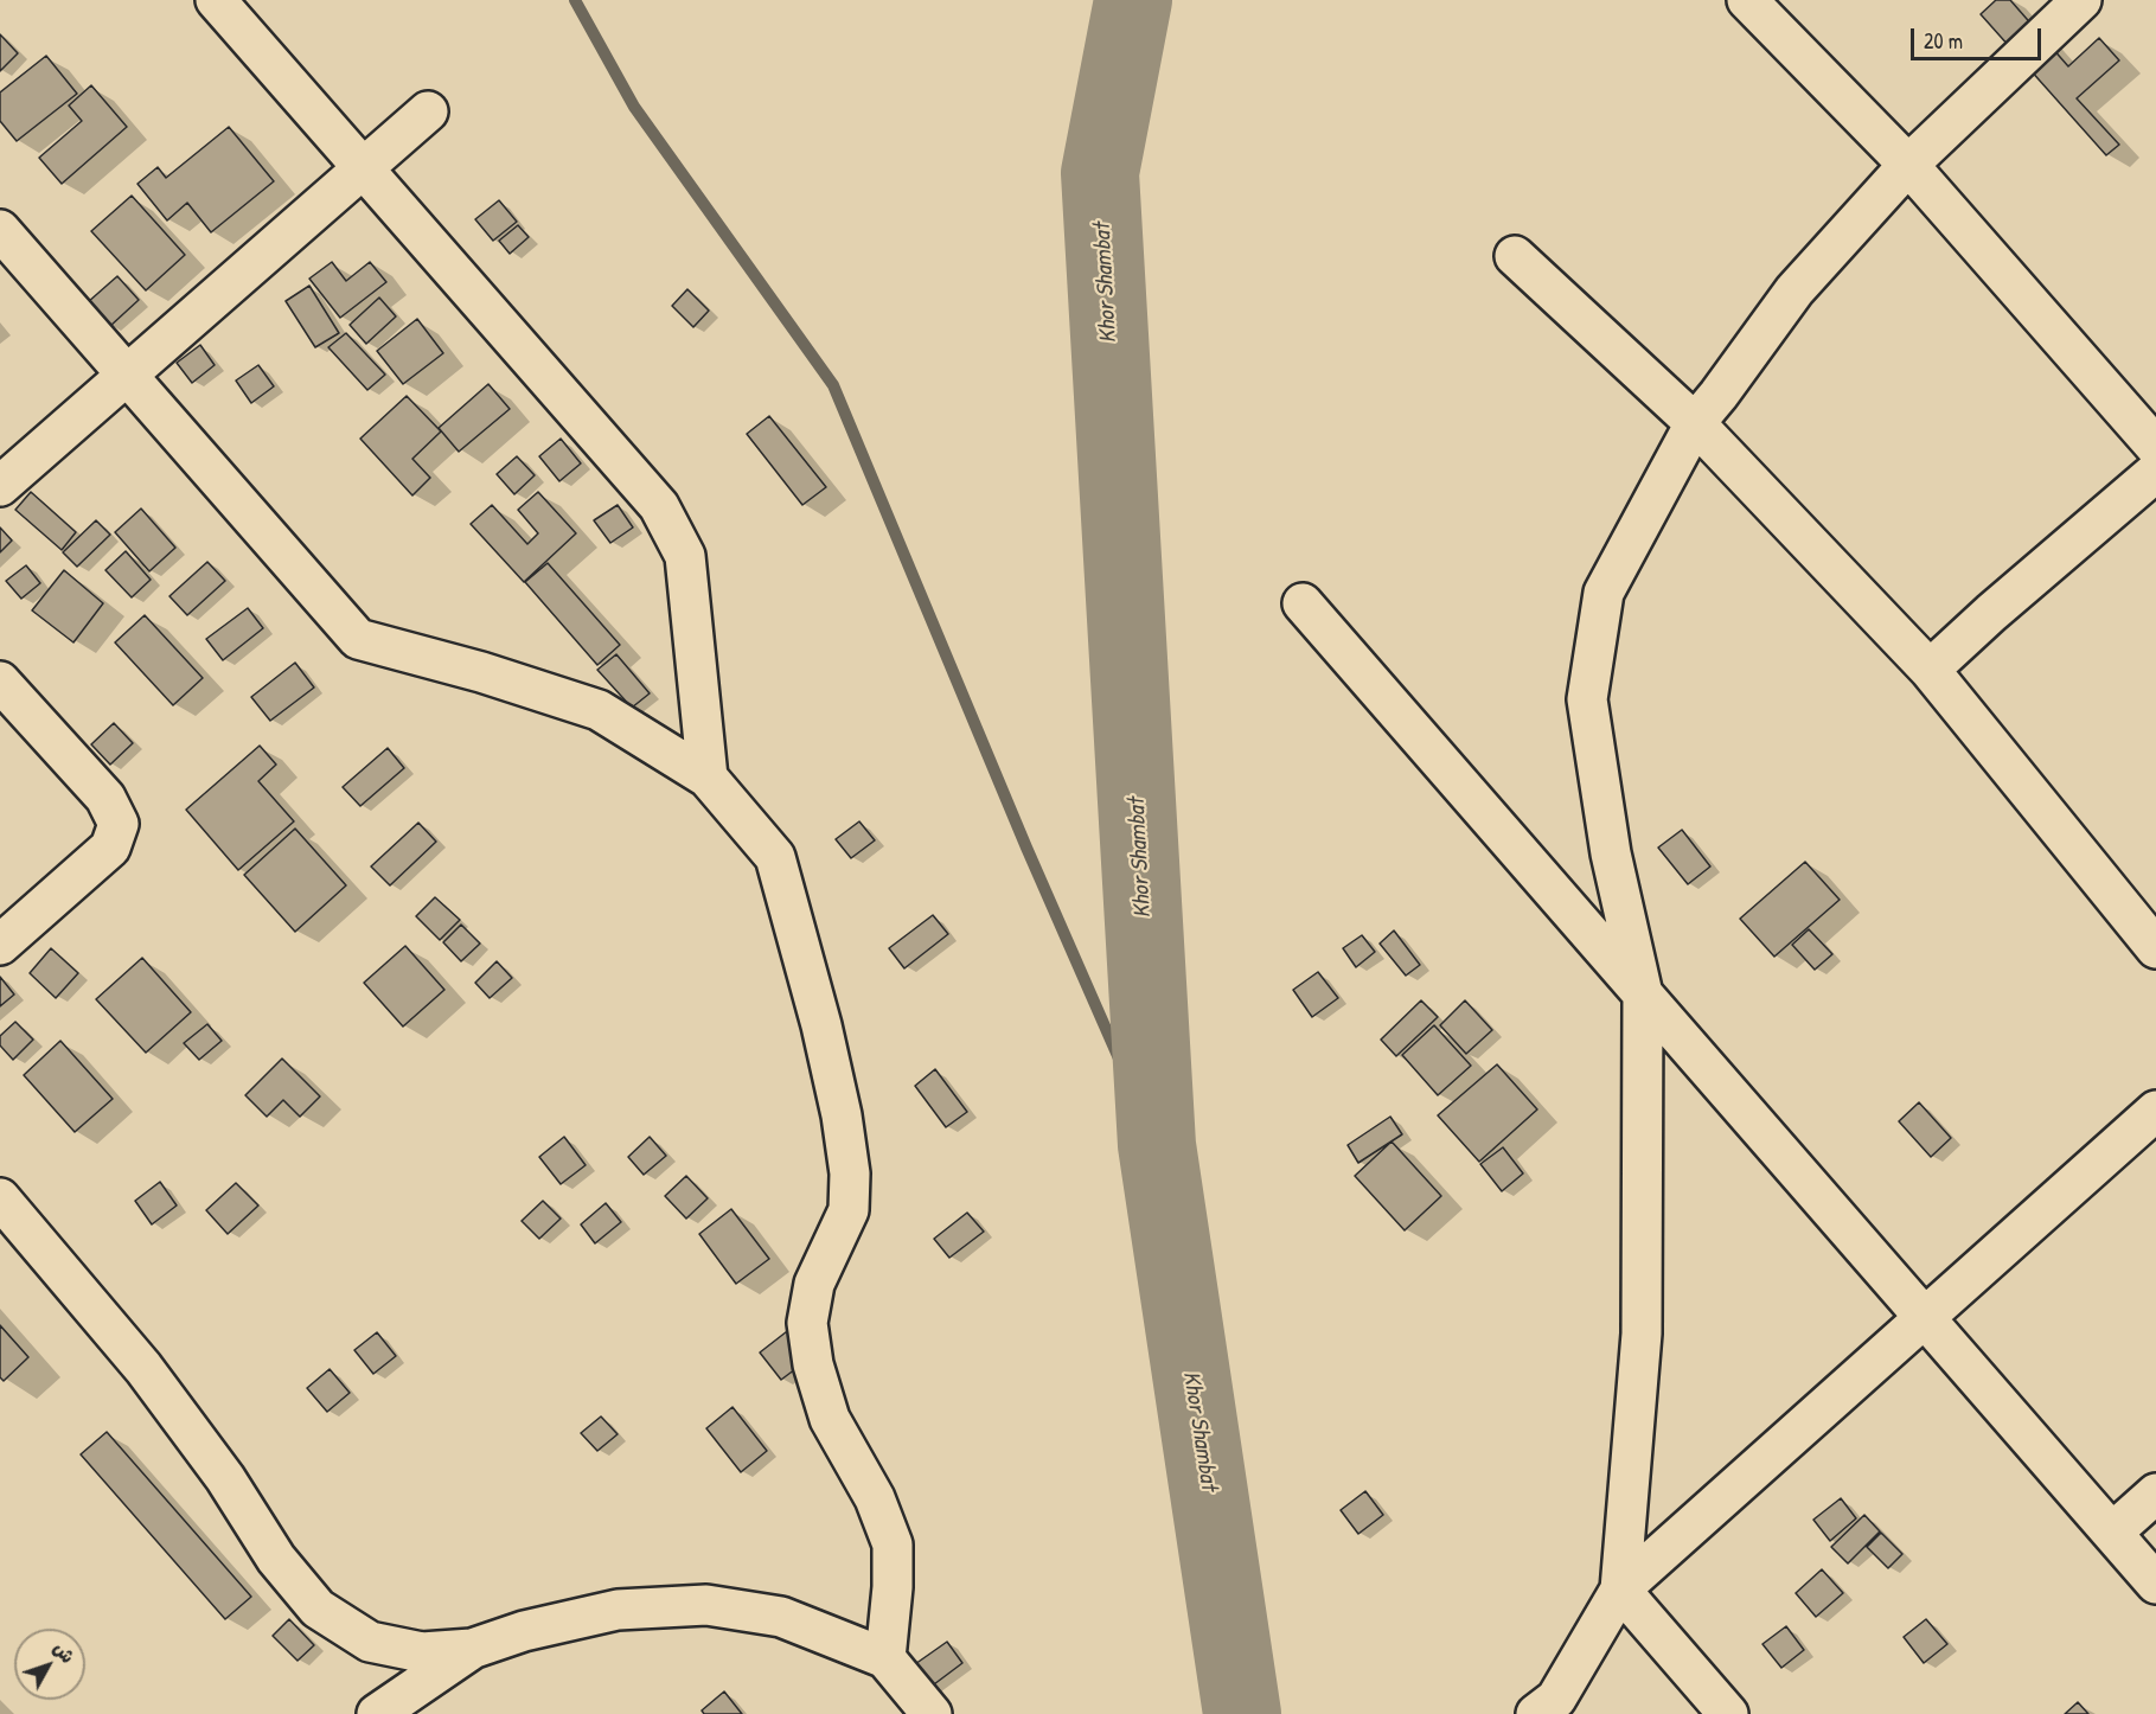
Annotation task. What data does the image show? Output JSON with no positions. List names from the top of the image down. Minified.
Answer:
{"water":["Khor Shambat"],"scale_bar":"20 m","north":"top right"}
